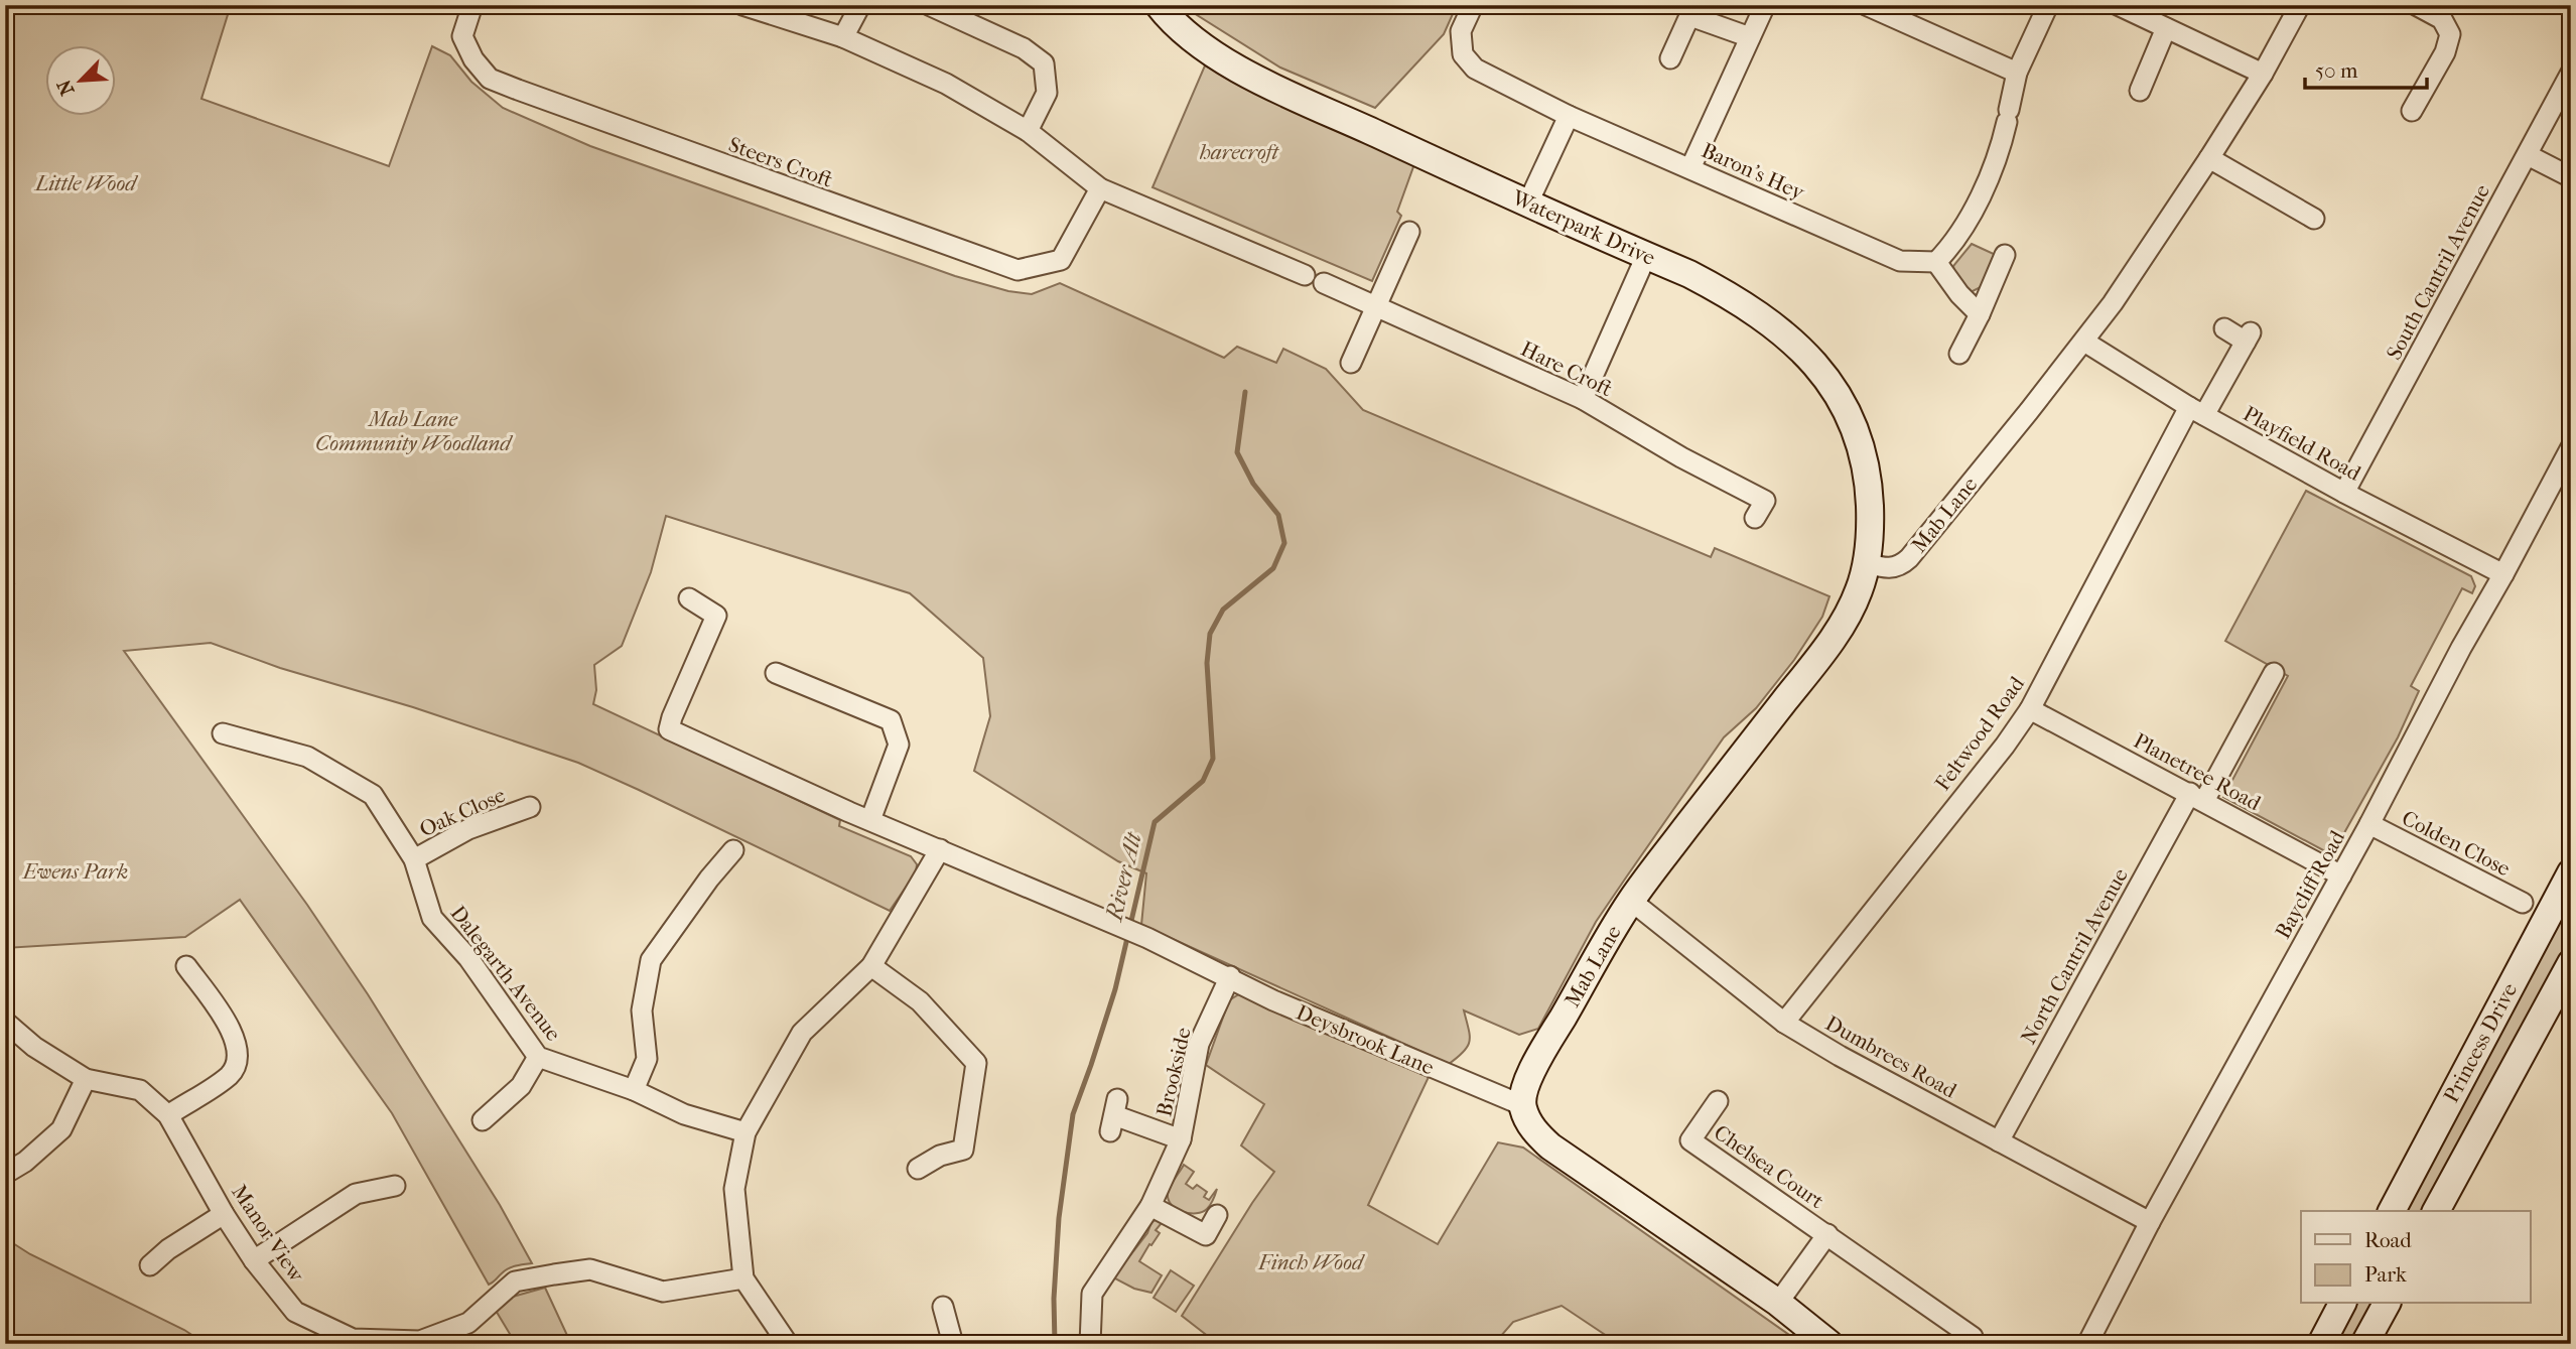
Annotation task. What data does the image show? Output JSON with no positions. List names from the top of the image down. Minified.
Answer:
{"streets":{"street":["Steers Croft","Baron's Hey","Waterpark Drive","South Cantril Avenue","Hare Croft","Playfield Road","Mab Lane","Feltwood Road","Planetree Road","Oak Close","Colden Close","Baycliff Road","North Cantril Avenue","Dalegarth Avenue","Deysbrook Lane","Princess Drive","Dumbrees Road","Brookside","Chelsea Court","Manor View"]},"crossings":[["Waterpark Drive","Mab Lane"],["South Cantril Avenue","Playfield Road"],["Playfield Road","Mab Lane"],["Playfield Road","Feltwood Road"],["Playfield Road","Baycliff Road"],["Mab Lane","Deysbrook Lane"],["Mab Lane","Dumbrees Road"],["Feltwood Road","Planetree Road"],["Feltwood Road","Dumbrees Road"],["Planetree Road","Baycliff Road"],["Planetree Road","North Cantril Avenue"],["Oak Close","Dalegarth Avenue"],["Colden Close","Baycliff Road"],["Baycliff Road","Dumbrees Road"],["North Cantril Avenue","Dumbrees Road"],["Deysbrook Lane","Brookside"]],"water":["River Alt"],"parks":["harecroft","Little Wood","Mab Lane Community Woodland","Ewens Park","Finch Wood"],"legend":["Road","Park"],"scale_bar":"50 m","north":"bottom left"}
